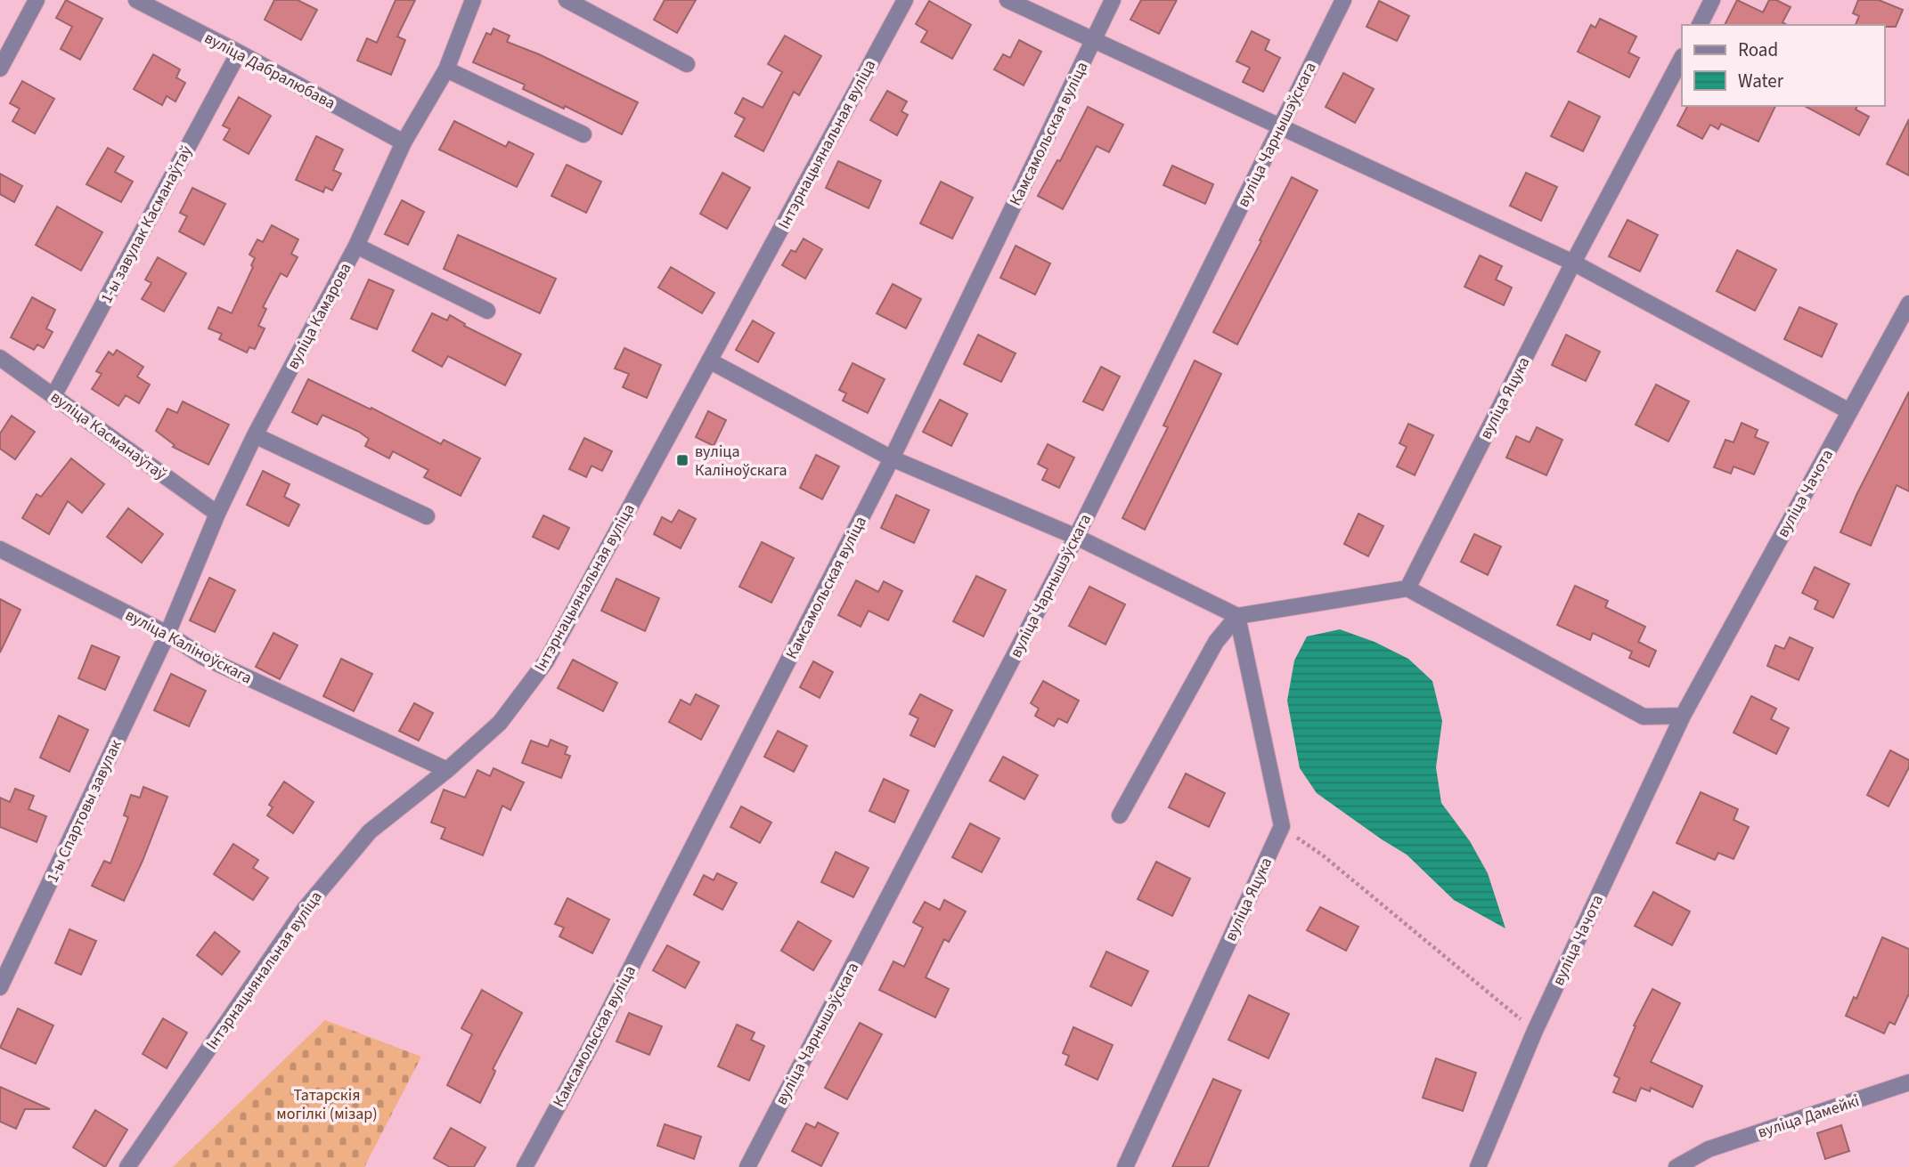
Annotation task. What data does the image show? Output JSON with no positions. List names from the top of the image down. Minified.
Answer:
{"streets":{"street":["вуліца Дабралюбава","Камсамольская вуліца","вуліца Чарнышэўскага","Інтэрнацыянальная вуліца","1-ы завулак Касманаўтаў","вуліца Камарова","вуліца Яцука","вуліца Касманаўтаў","вуліца Чачота","вуліца Каліноўскага","1-ы Спартовы завулак","вуліца Дамейкі"]},"crossings":[["вуліца Дабралюбава","1-ы завулак Касманаўтаў"],["вуліца Дабралюбава","вуліца Камарова"],["Інтэрнацыянальная вуліца","вуліца Каліноўскага"],["1-ы завулак Касманаўтаў","вуліца Касманаўтаў"],["вуліца Камарова","вуліца Касманаўтаў"],["вуліца Камарова","вуліца Каліноўскага"],["вуліца Камарова","1-ы Спартовы завулак"],["вуліца Каліноўскага","1-ы Спартовы завулак"]],"parks":["Татарскія могілкі (мізар)"],"places":{"transit":["вуліца Каліноўскага"]},"legend":["Road","Water"]}
